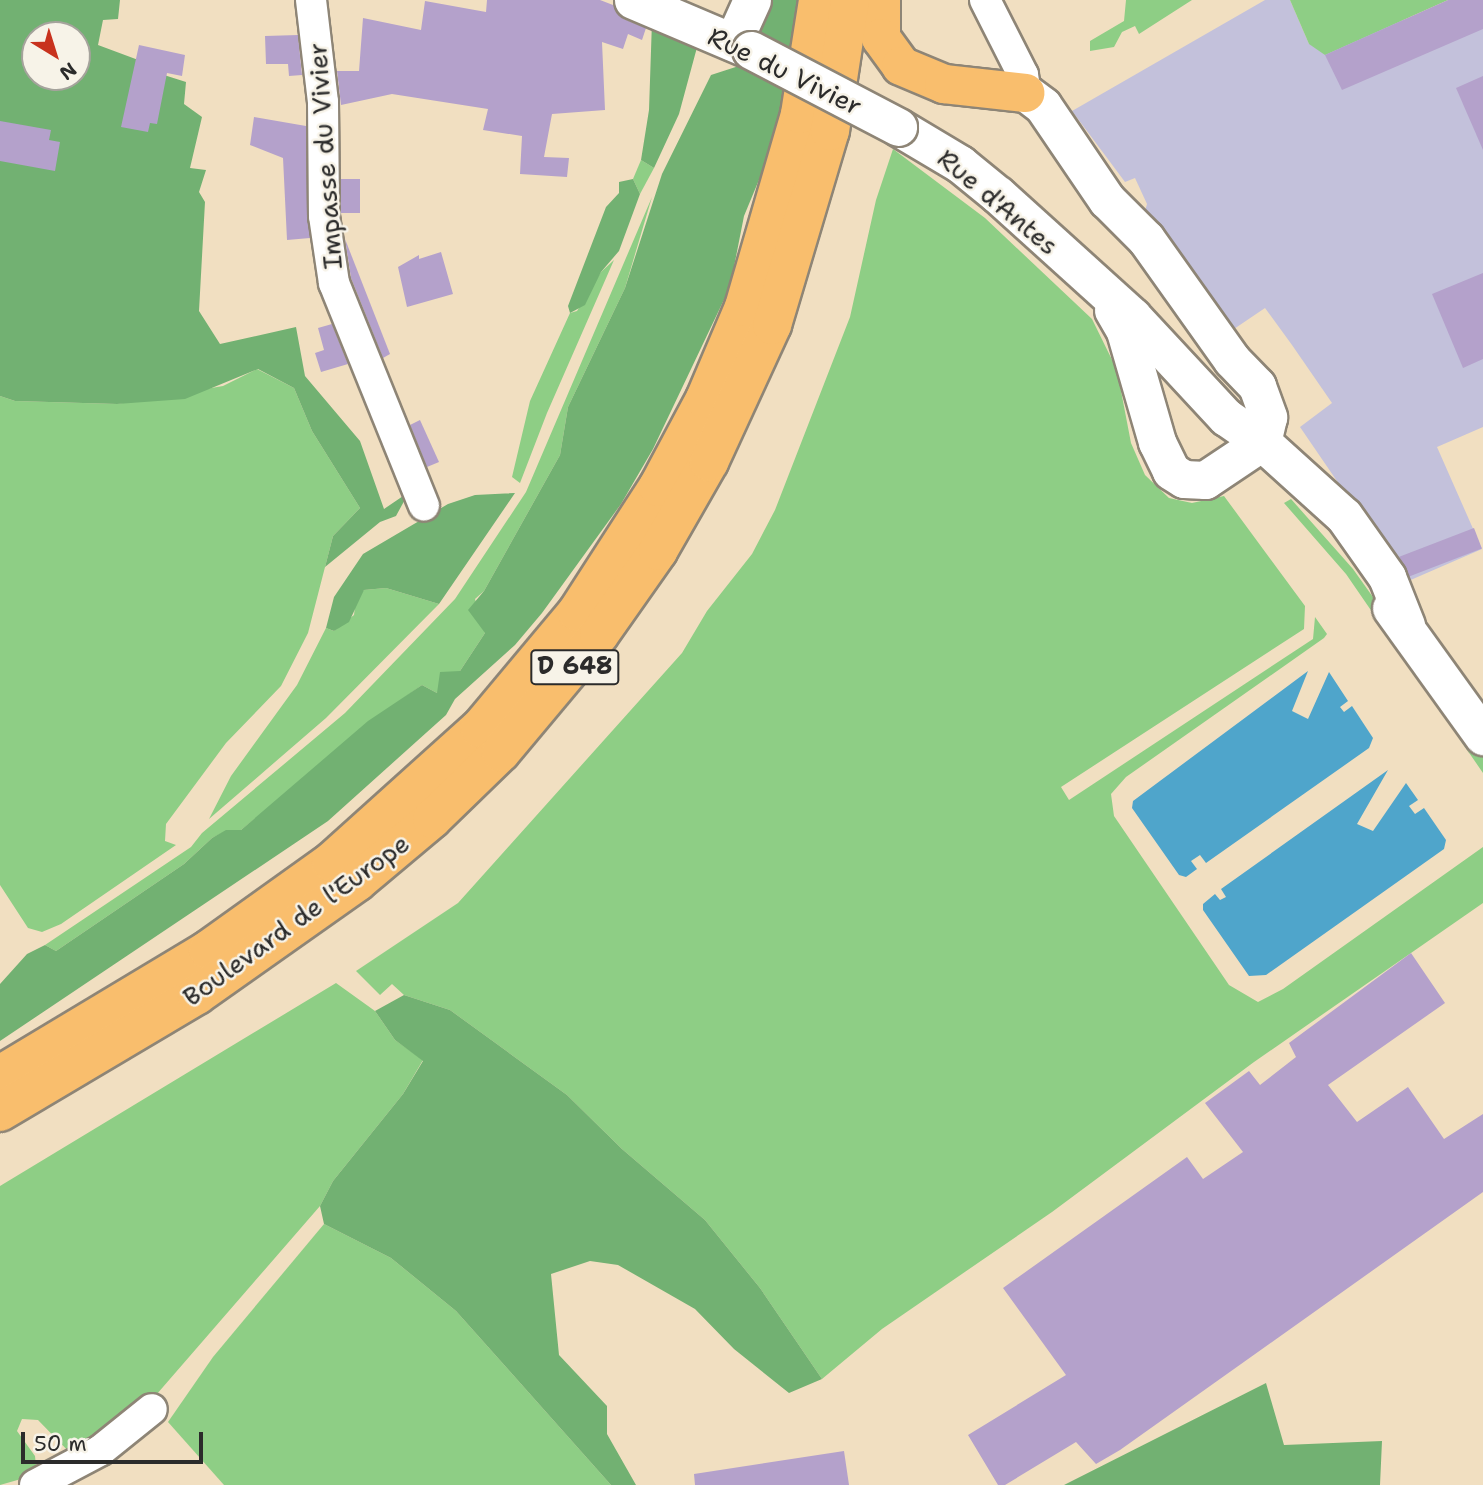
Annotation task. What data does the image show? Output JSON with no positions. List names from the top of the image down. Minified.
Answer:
{"streets":{"highway":["D 648","Boulevard de l'Europe"],"street":["Rue du Vivier","Impasse du Vivier","Rue d'Antes"]},"crossings":[["Rue du Vivier","Rue d'Antes"]],"scale_bar":"50 m","north":"bottom right"}
